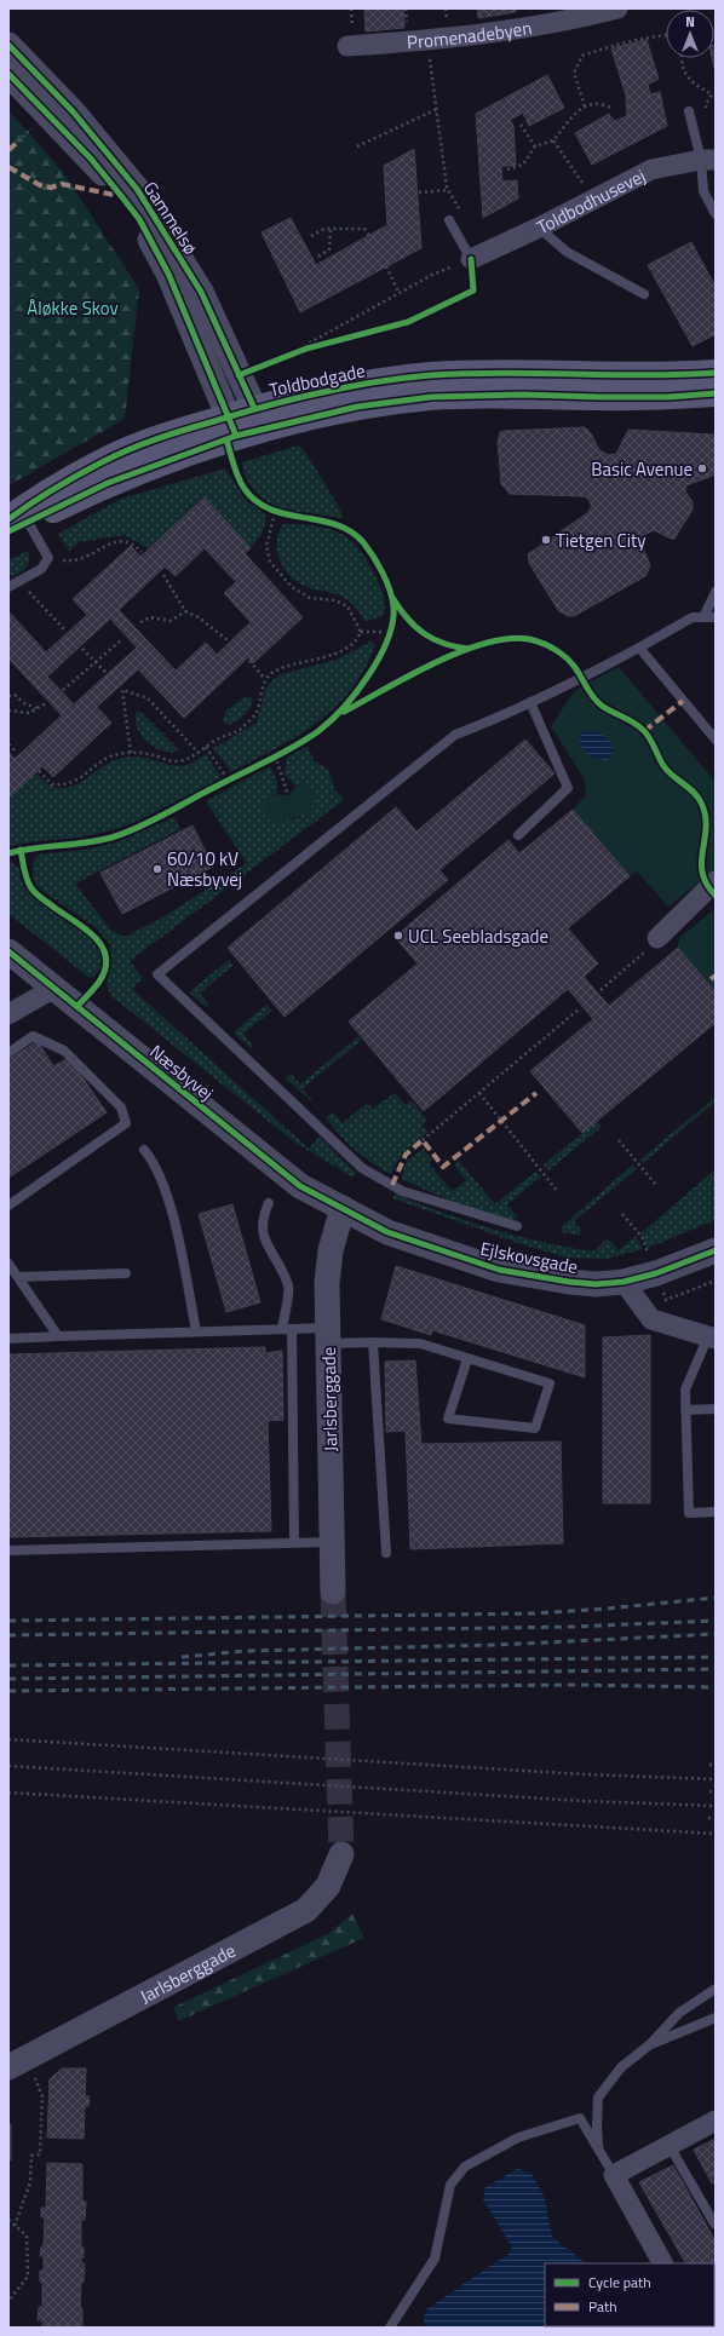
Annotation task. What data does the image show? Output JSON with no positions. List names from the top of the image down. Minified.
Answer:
{"streets":{"main road":["Toldbodgade"],"street":["Promenadebyen","Toldbodhusevej","Gammelsø","Næsbyvej","Ejlskovsgade","Jarlsberggade"]},"crossings":[["Gammelsø","Toldbodgade"],["Næsbyvej","Ejlskovsgade"],["Næsbyvej","Jarlsberggade"],["Ejlskovsgade","Jarlsberggade"]],"parks":["Åløkke Skov"],"places":["Basic Avenue","Tietgen City","60/10 kV Næsbyvej","UCL Seebladsgade"],"legend":["Cycle path","Path"],"north":"top"}
